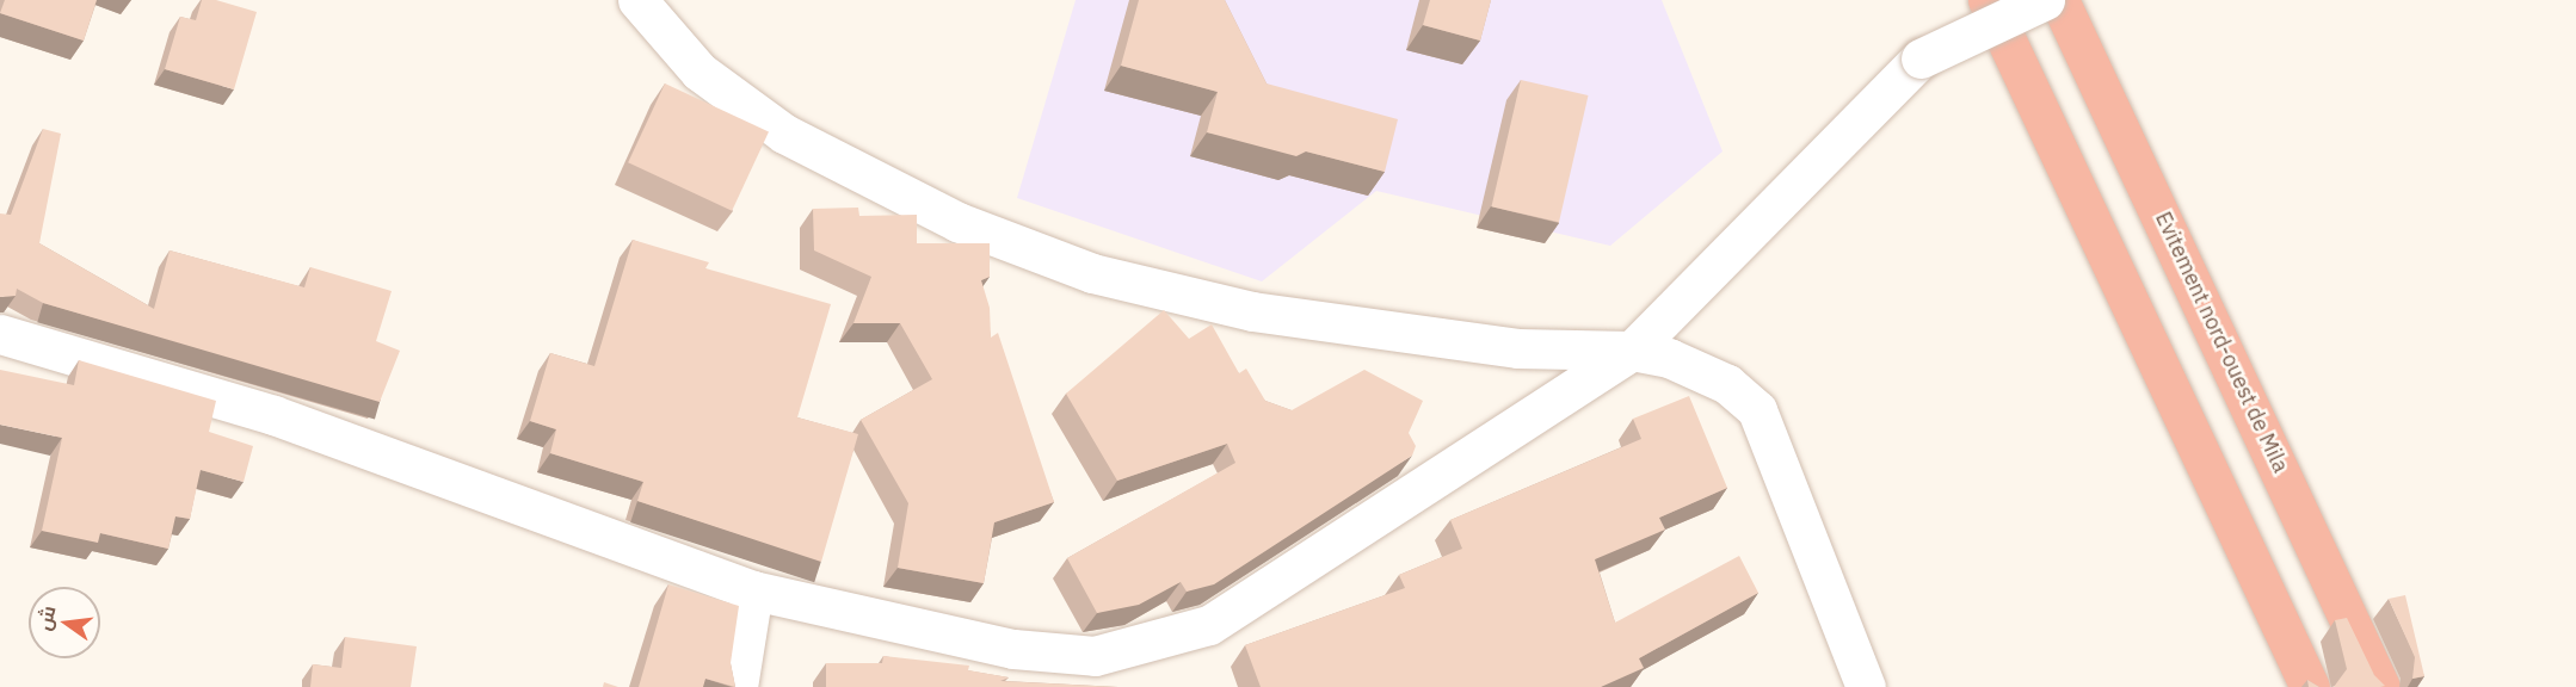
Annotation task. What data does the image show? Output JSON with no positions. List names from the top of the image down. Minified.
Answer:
{"streets":{"highway":["Evitement nord-ouest de Mila"]},"north":"left"}
